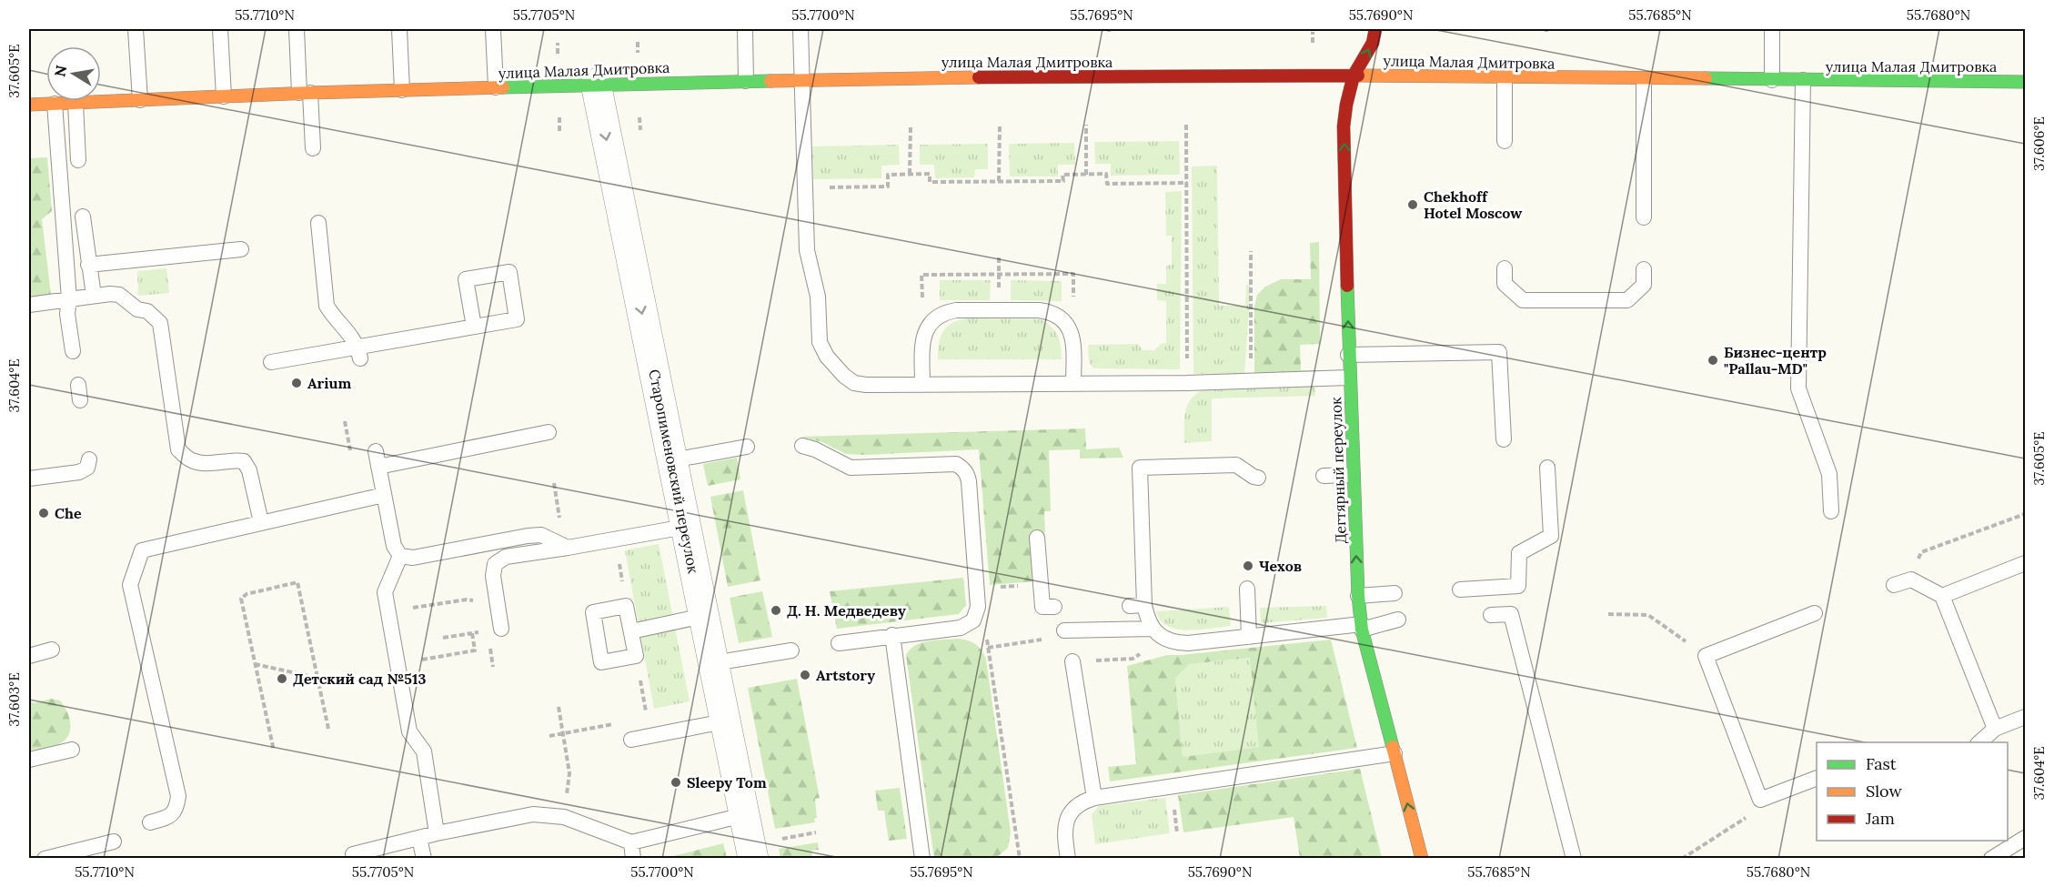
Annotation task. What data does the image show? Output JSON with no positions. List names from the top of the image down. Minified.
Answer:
{"streets":{"street":["улица Малая Дмитровка","Дегтярный переулок","Старопименовский переулок"]},"crossings":[["улица Малая Дмитровка","Дегтярный переулок"],["улица Малая Дмитровка","Старопименовский переулок"]],"one_way":["Дегтярный переулок","Старопименовский переулок"],"places":["Chekhoff Hotel Moscow","Бизнес-центр \"Pallau-MD\"","Arium","Che","Чехов","Д. Н. Медведеву","Artstory","Детский сад №513","Sleepy Tom"],"legend":["Fast","Slow","Jam"],"north":"left","coordinates":["55.7710°N","55.7705°N","55.7700°N","55.7695°N","55.7690°N","55.7685°N","55.7680°N","37.605°E","37.606°E","37.604°E","37.603°E"]}
